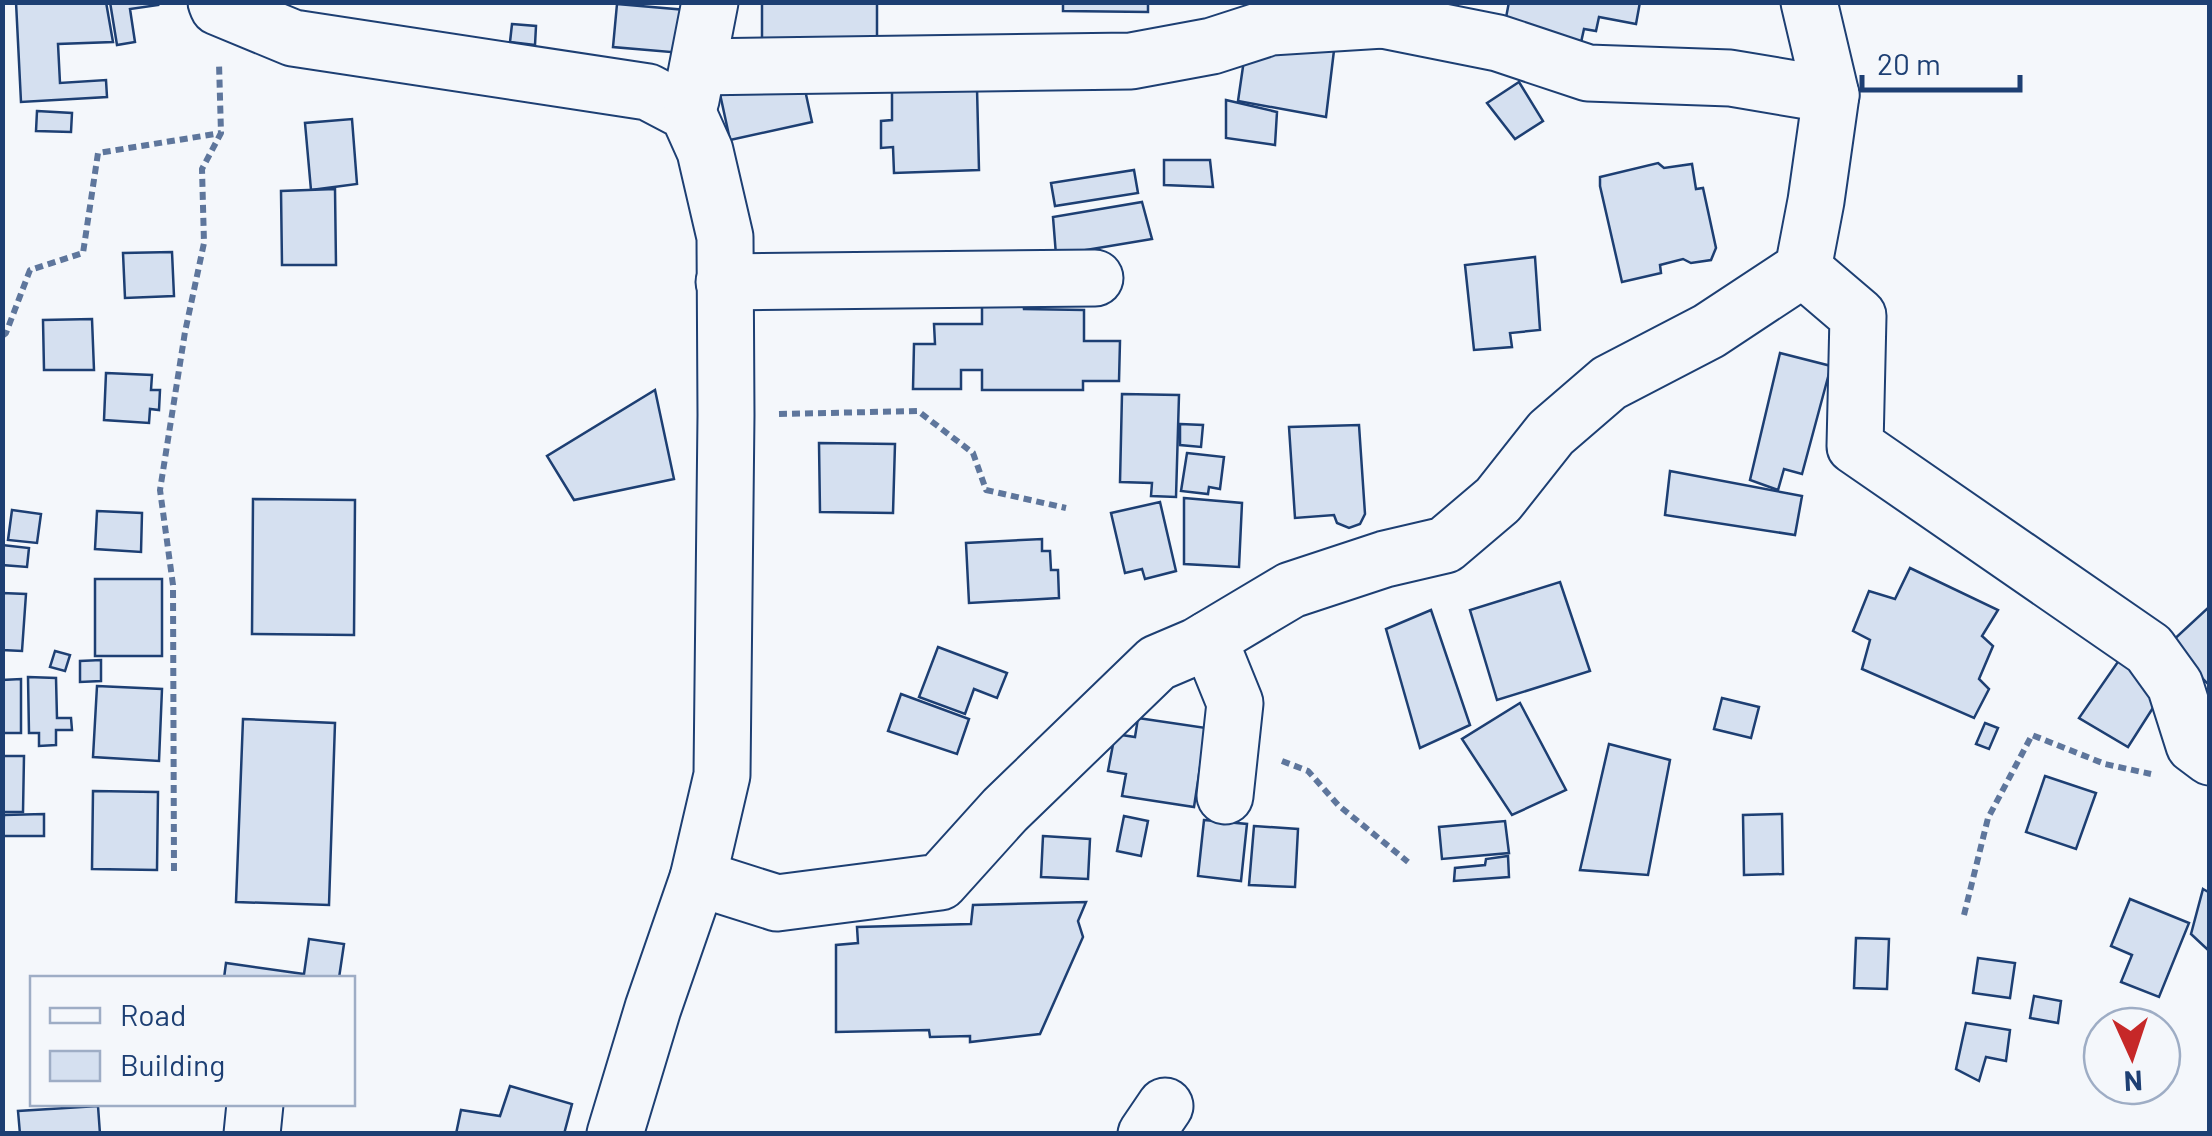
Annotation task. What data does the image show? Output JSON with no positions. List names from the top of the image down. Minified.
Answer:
{"legend":["Road","Building"],"scale_bar":"20 m","north":"bottom"}
